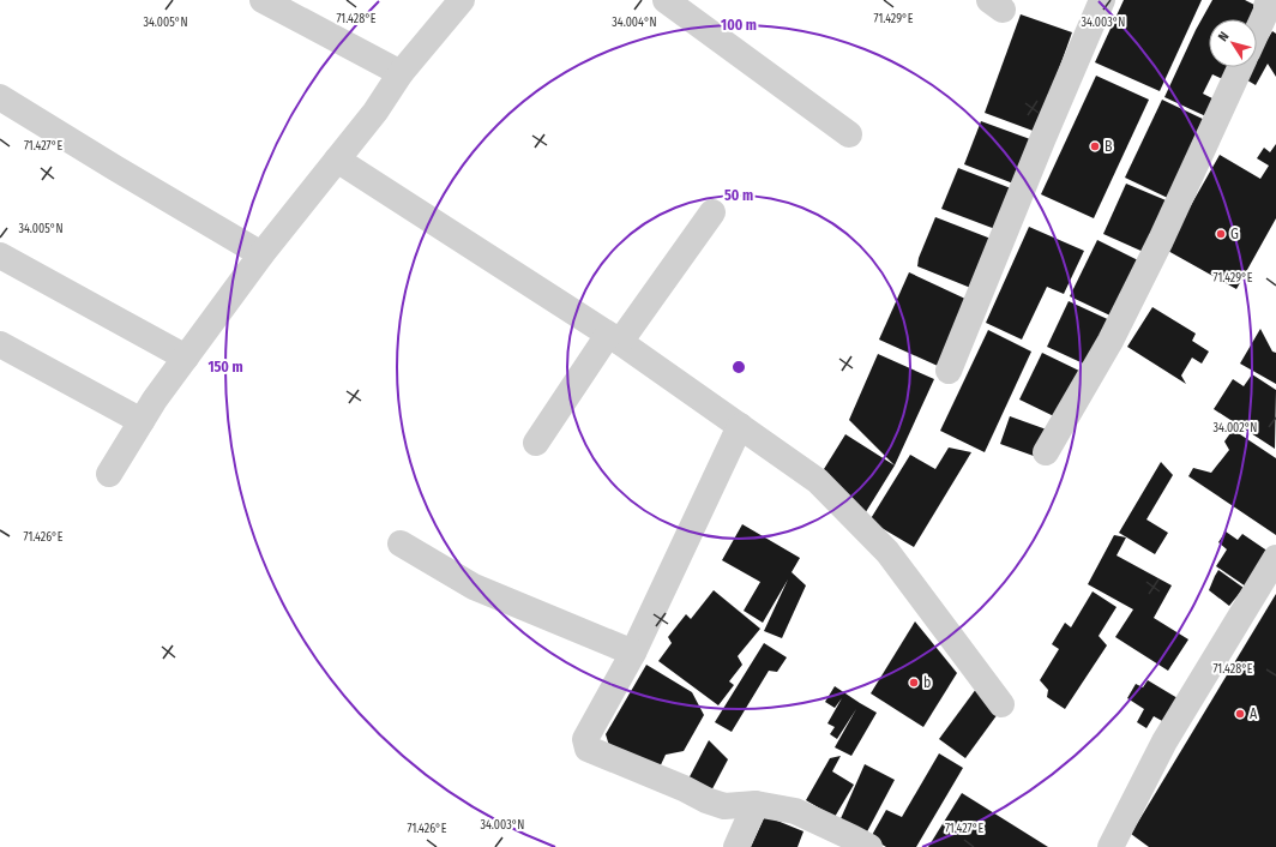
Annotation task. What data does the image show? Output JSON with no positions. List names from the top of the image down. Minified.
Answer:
{"places":["B","G","b","A"],"north":"top left","coordinates":["71.428°E","71.429°E","34.005°N","34.004°N","34.003°N","71.427°E","34.002°N","71.426°E"],"rings":["100 m","50 m","150 m"]}
